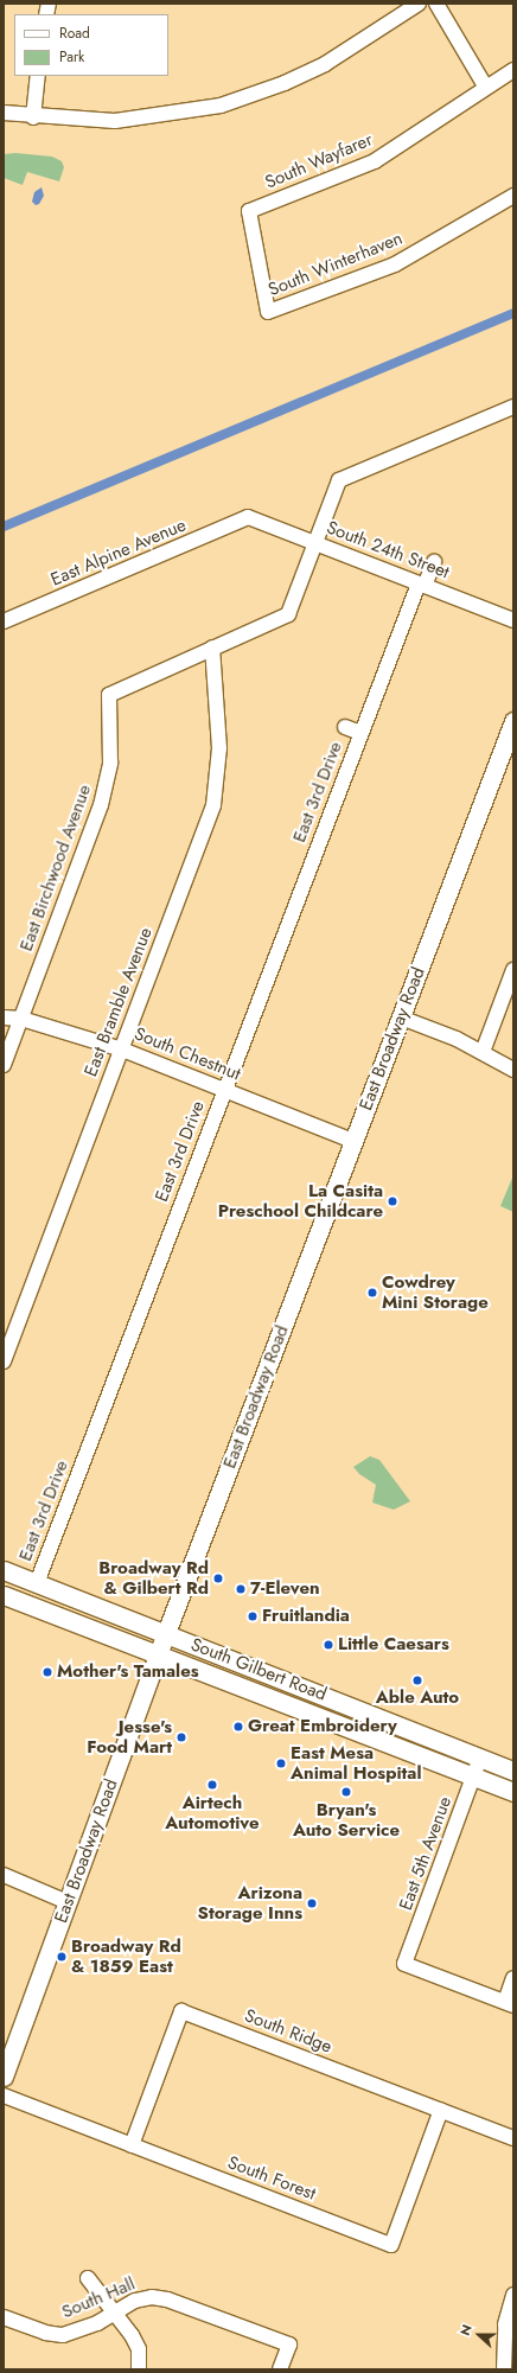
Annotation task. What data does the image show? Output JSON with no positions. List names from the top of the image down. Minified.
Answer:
{"streets":{"main road":["East Broadway Road","South Gilbert Road"],"street":["South Wayfarer","South Winterhaven","South 24th Street","East Alpine Avenue","East 3rd Drive","East Birchwood Avenue","East Bramble Avenue","South Chestnut","East 5th Avenue","South Ridge","South Forest","South Hall"]},"crossings":[["South Wayfarer","South Winterhaven"],["South 24th Street","East Alpine Avenue"],["South 24th Street","East 3rd Drive"],["South 24th Street","East Birchwood Avenue"],["East 3rd Drive","South Chestnut"],["East 3rd Drive","South Gilbert Road"],["East Birchwood Avenue","East Bramble Avenue"],["East Birchwood Avenue","South Chestnut"],["East Bramble Avenue","South Chestnut"],["East Broadway Road","South Chestnut"],["East Broadway Road","South Gilbert Road"],["South Gilbert Road","East 5th Avenue"],["South Ridge","South Forest"]],"places":["La Casita Preschool Childcare","Cowdrey Mini Storage","Broadway Rd & Gilbert Rd","7-Eleven","Fruitlandia","Little Caesars","Mother's Tamales","Able Auto","Great Embroidery","Jesse's Food Mart","East Mesa Animal Hospital","Airtech Automotive","Bryan's Auto Service","Arizona Storage Inns","Broadway Rd & 1859 East"],"legend":["Road","Park"],"north":"left"}
